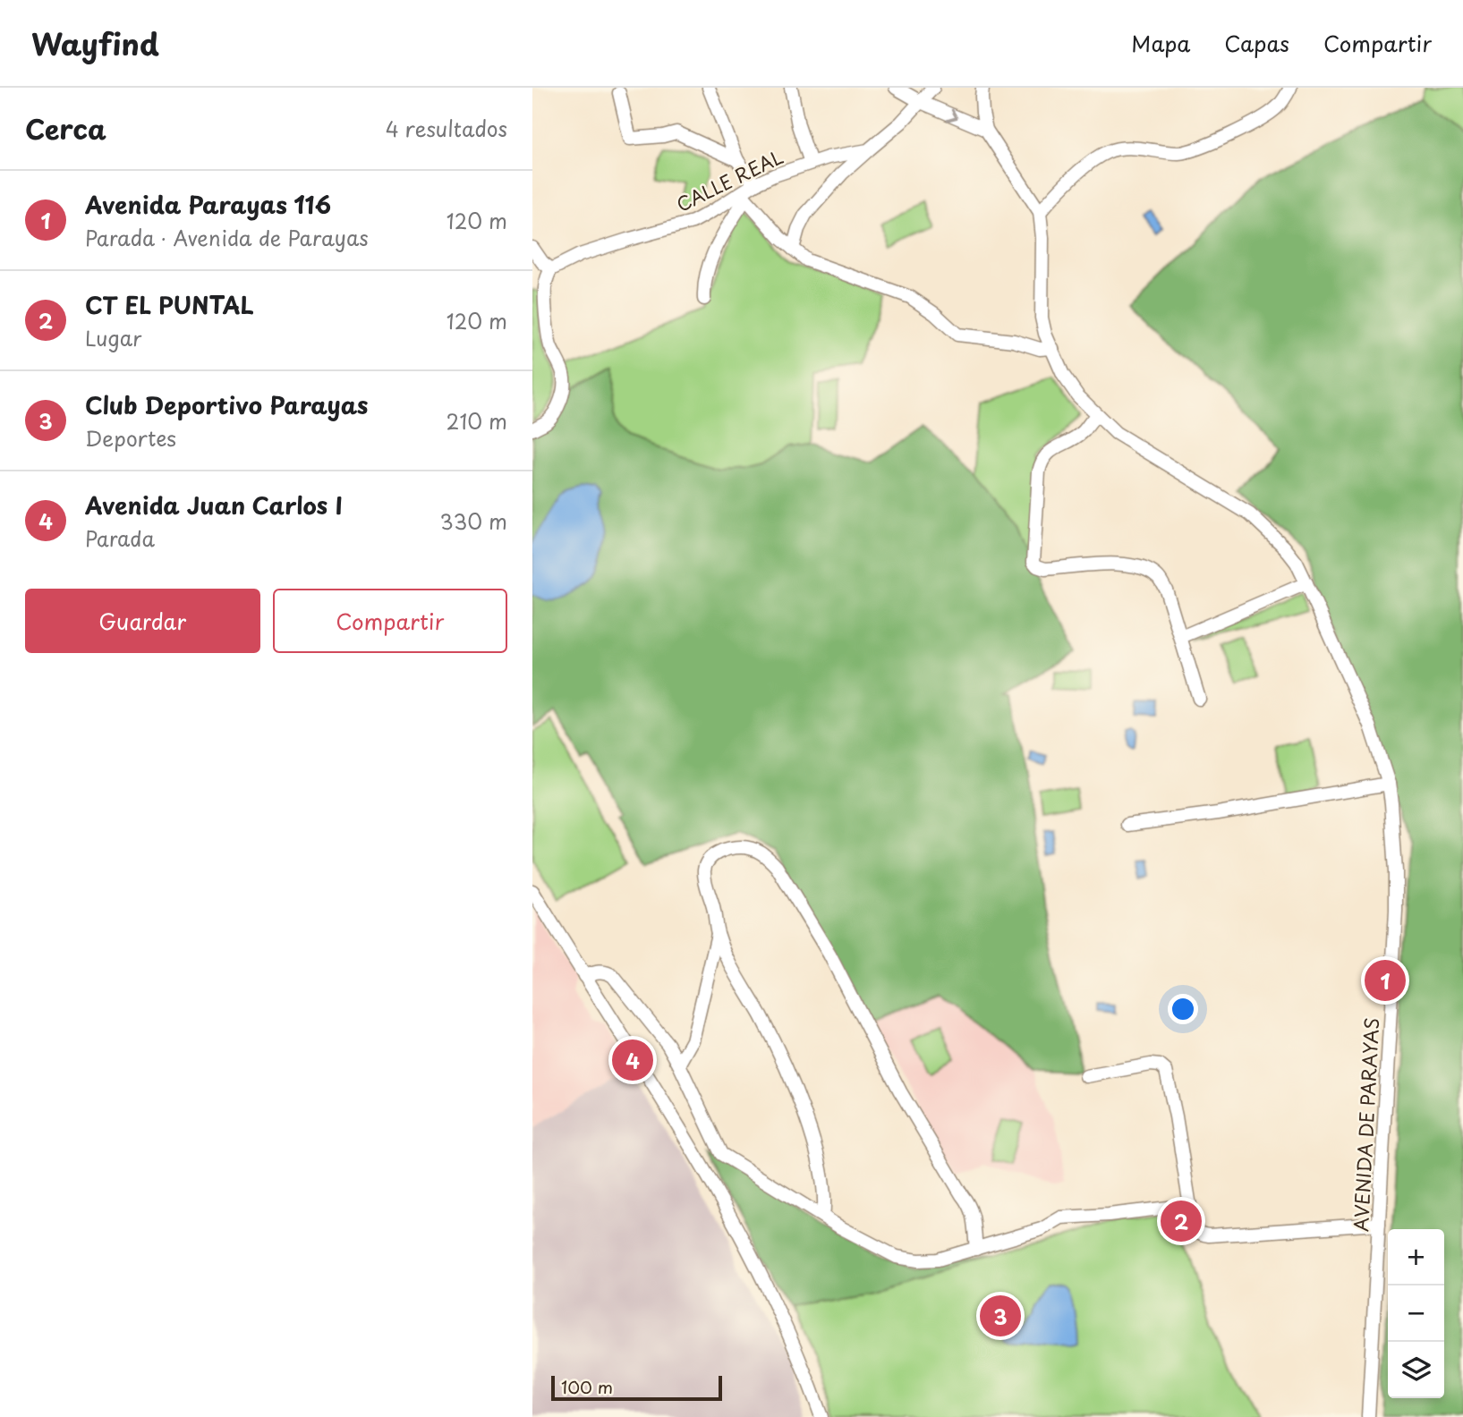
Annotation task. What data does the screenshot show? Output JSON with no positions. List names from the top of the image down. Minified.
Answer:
{"streets":{"street":["CALLE REAL","AVENIDA DE PARAYAS"]},"scale_bar":"100 m","page":{"header":"Wayfind","nav":["Mapa","Capas","Compartir"],"heading":["Cerca","4 resultados"],"list":[{"mark":"1","name":"Avenida Parayas 116","note":"Parada · Avenida de Parayas","value":"120 m"},{"mark":"2","name":"CT EL PUNTAL","note":"Lugar","value":"120 m"},{"mark":"3","name":"Club Deportivo Parayas","note":"Deportes","value":"210 m"},{"mark":"4","name":"Avenida Juan Carlos I","note":"Parada","value":"330 m"}],"buttons":["Guardar","Compartir"],"pins":["1","4","2","3"],"map_buttons":["+","−"],"scale":"100 m"}}
